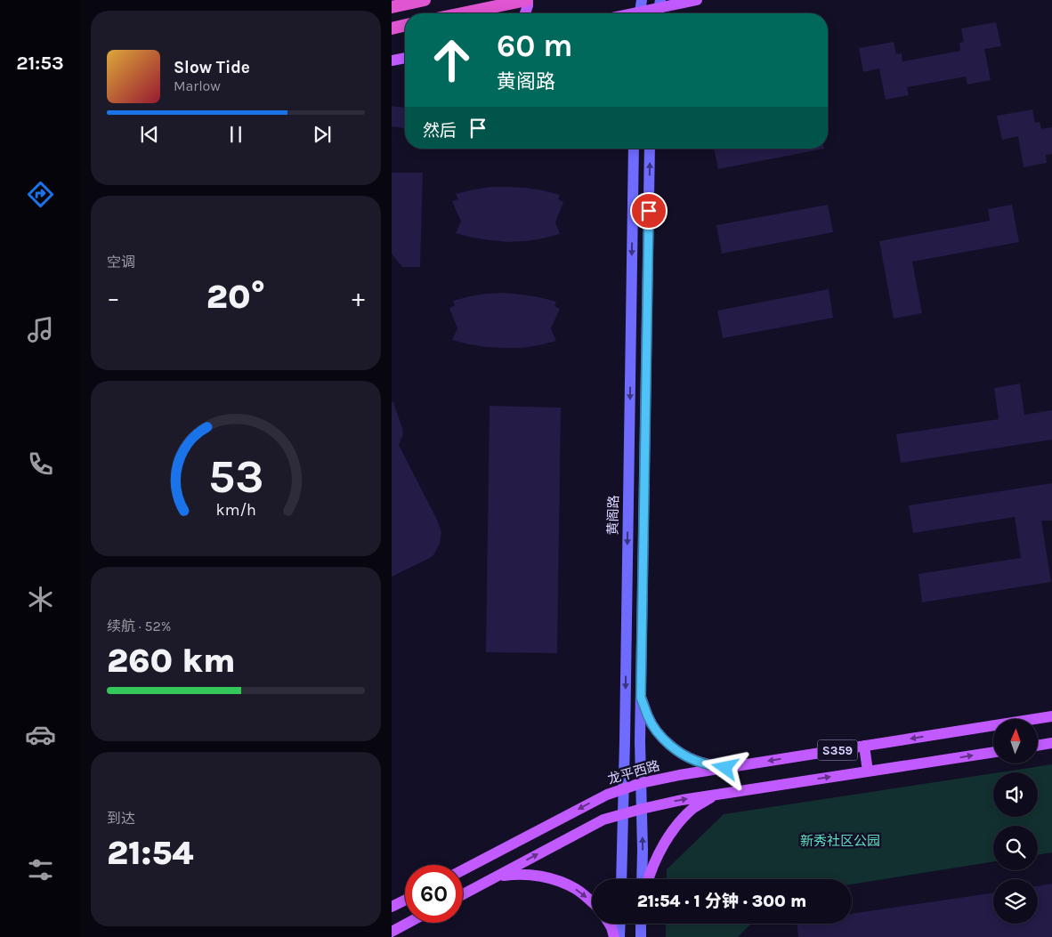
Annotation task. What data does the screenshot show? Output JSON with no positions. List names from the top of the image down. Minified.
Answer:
{"streets":{"main road":["黄阁路","S359","龙平西路"]},"crossings":[["黄阁路","S359"],["黄阁路","龙平西路"]],"parks":["新秀社区公园"],"north":"top","page":{"tabs":"21:53","turn":["60 m","黄阁路"],"song":["Slow Tide","Marlow"],"then":"然后","tile":["空调",["续航 · 52%","260 km"],["到达","21:54"]],"heat":["−","20°","+"],"limit":"60","trip":"21:54 · 1 分钟 · 300 m","gauge":["53","km/h"]}}
